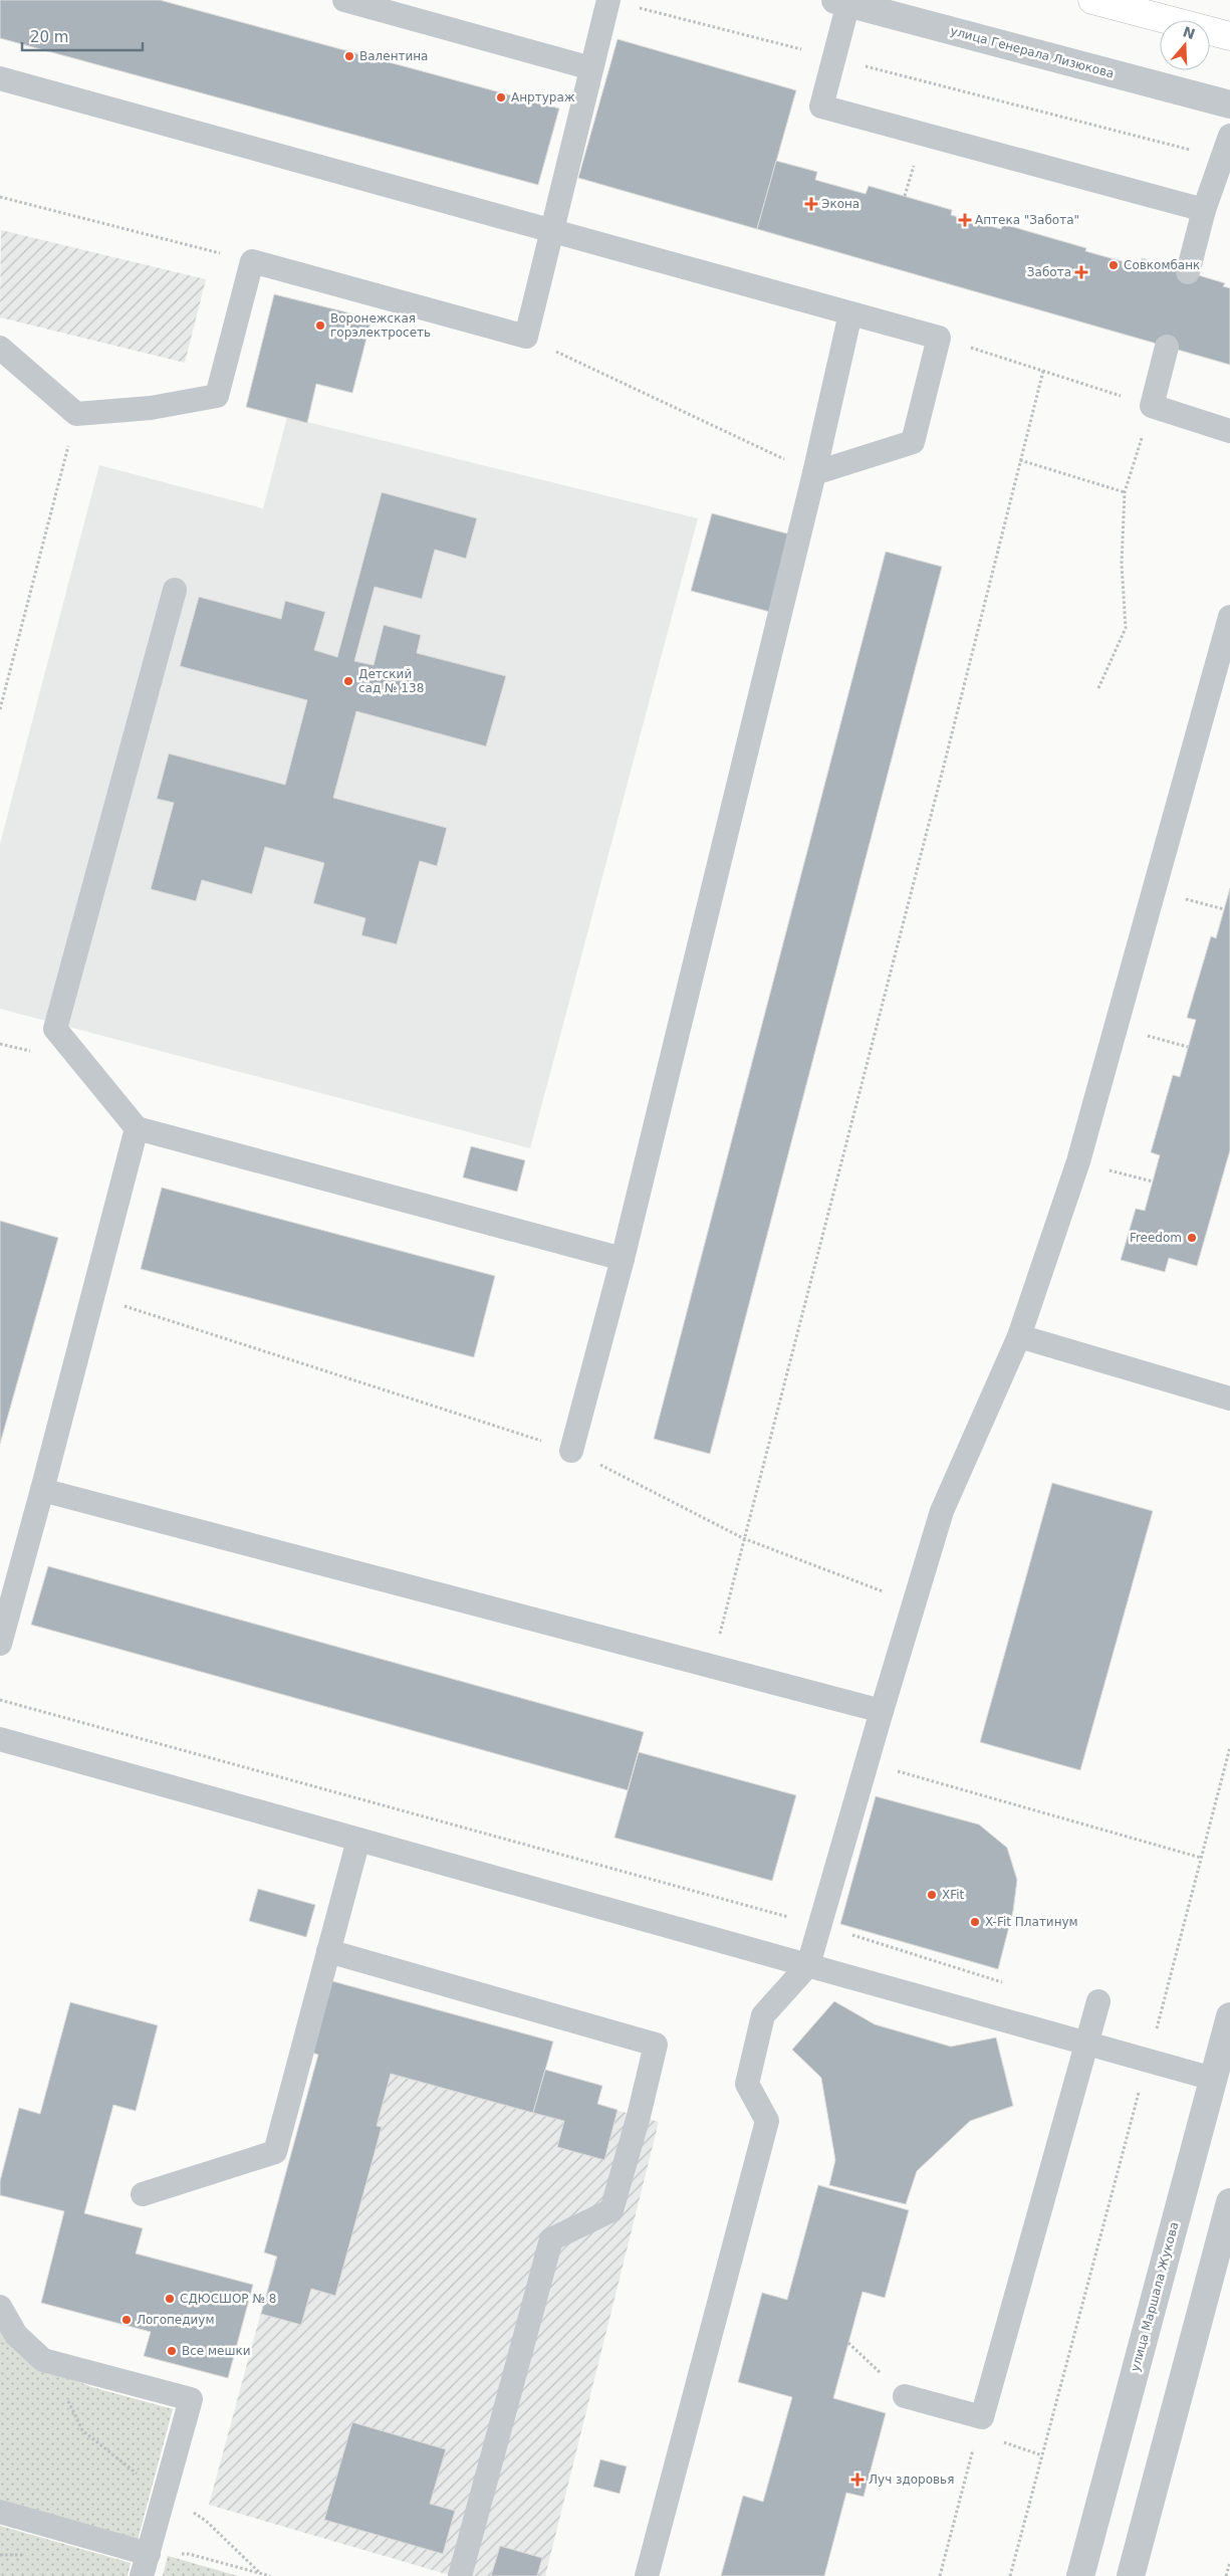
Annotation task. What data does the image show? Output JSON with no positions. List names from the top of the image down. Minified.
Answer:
{"streets":{"street":["улица Генерала Лизюкова","улица Маршала Жукова"]},"places":{"other":["Валентина","Анртураж","Совкомбанк","Воронежская горэлектросеть","Детский сад № 138","Freedom","XFit","X-Fit Платинум","СДЮСШОР № 8","Логопедиум","Все мешки"],"health":["Экона","Аптека \"Забота\"","Забота","Луч здоровья"]},"scale_bar":"20 m","north":"top"}
